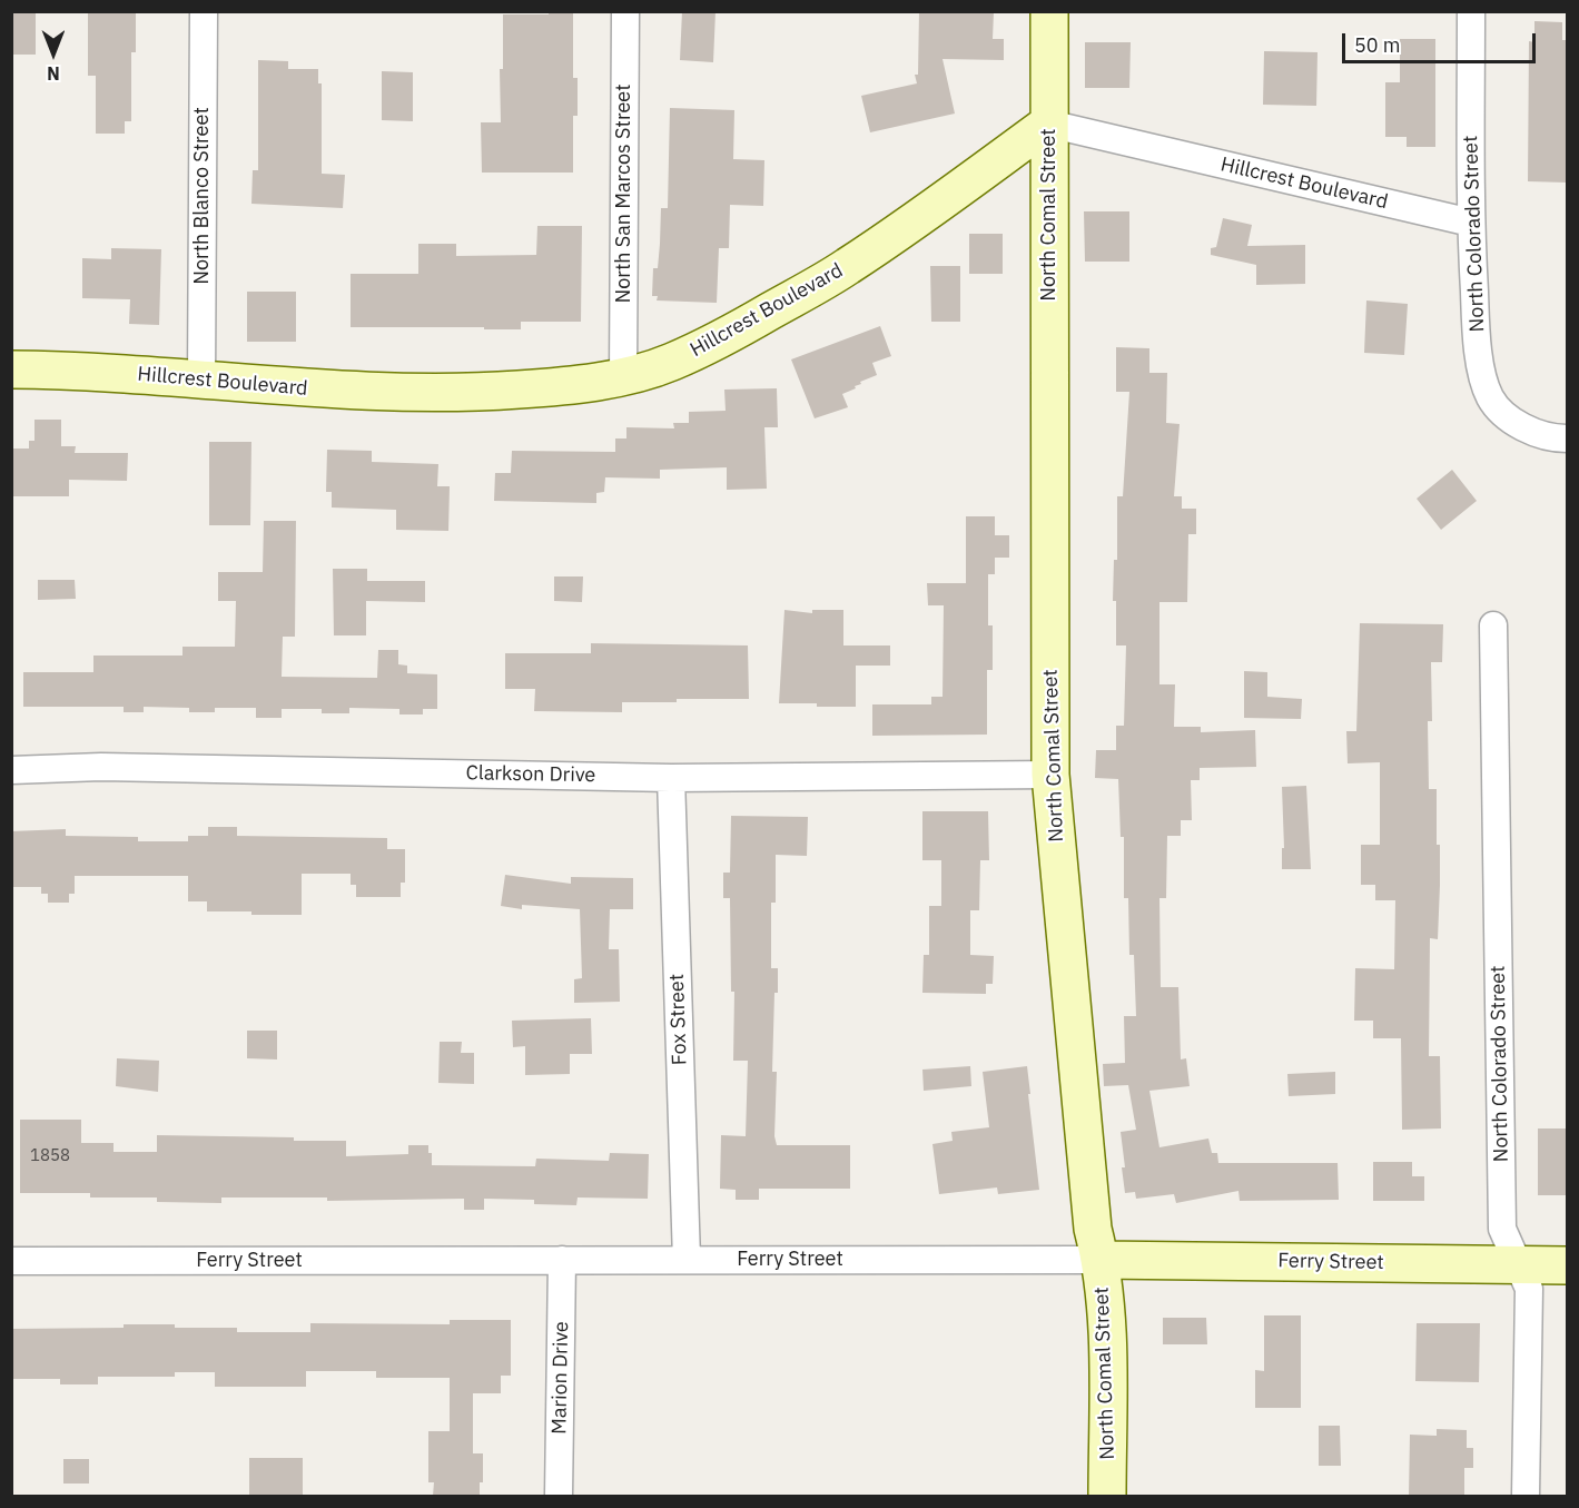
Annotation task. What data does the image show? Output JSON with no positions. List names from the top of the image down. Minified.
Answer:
{"streets":{"street":["Hillcrest Boulevard","North San Marcos Street","North Blanco Street","North Comal Street","North Colorado Street","Clarkson Drive","Fox Street","Ferry Street","Marion Drive"]},"crossings":[["Hillcrest Boulevard","North San Marcos Street"],["Hillcrest Boulevard","North Blanco Street"],["Hillcrest Boulevard","North Comal Street"],["Hillcrest Boulevard","North Colorado Street"],["North Comal Street","Clarkson Drive"],["North Comal Street","Ferry Street"],["North Colorado Street","Ferry Street"],["Clarkson Drive","Fox Street"],["Fox Street","Ferry Street"],["Ferry Street","Marion Drive"]],"house_numbers":["1858"],"scale_bar":"50 m","north":"bottom"}
